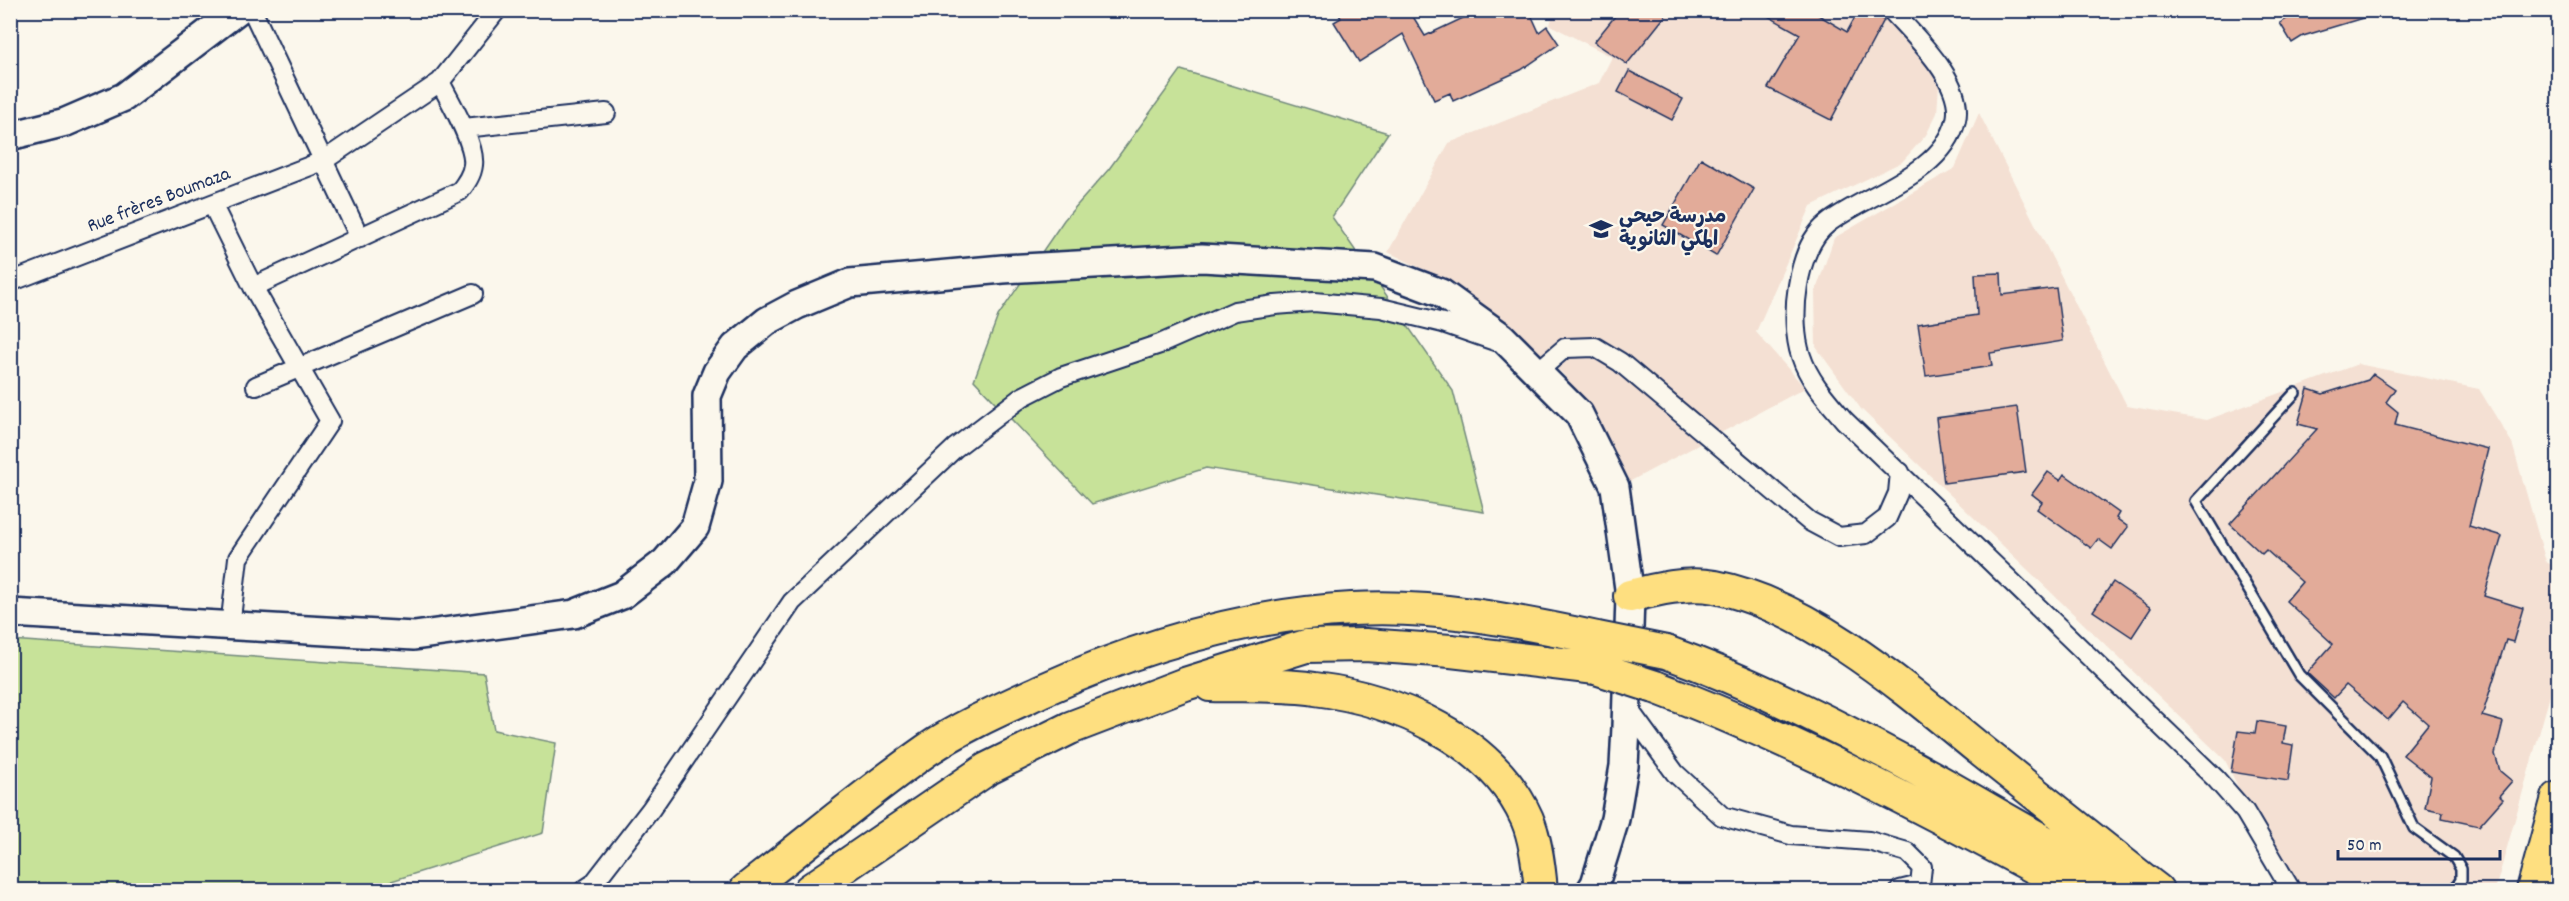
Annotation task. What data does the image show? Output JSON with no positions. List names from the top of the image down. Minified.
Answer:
{"streets":{"street":["Rue frères Boumaza"]},"places":{"school or university":["مدرسة حيحي المكي الثانوية"]},"scale_bar":"50 m"}
